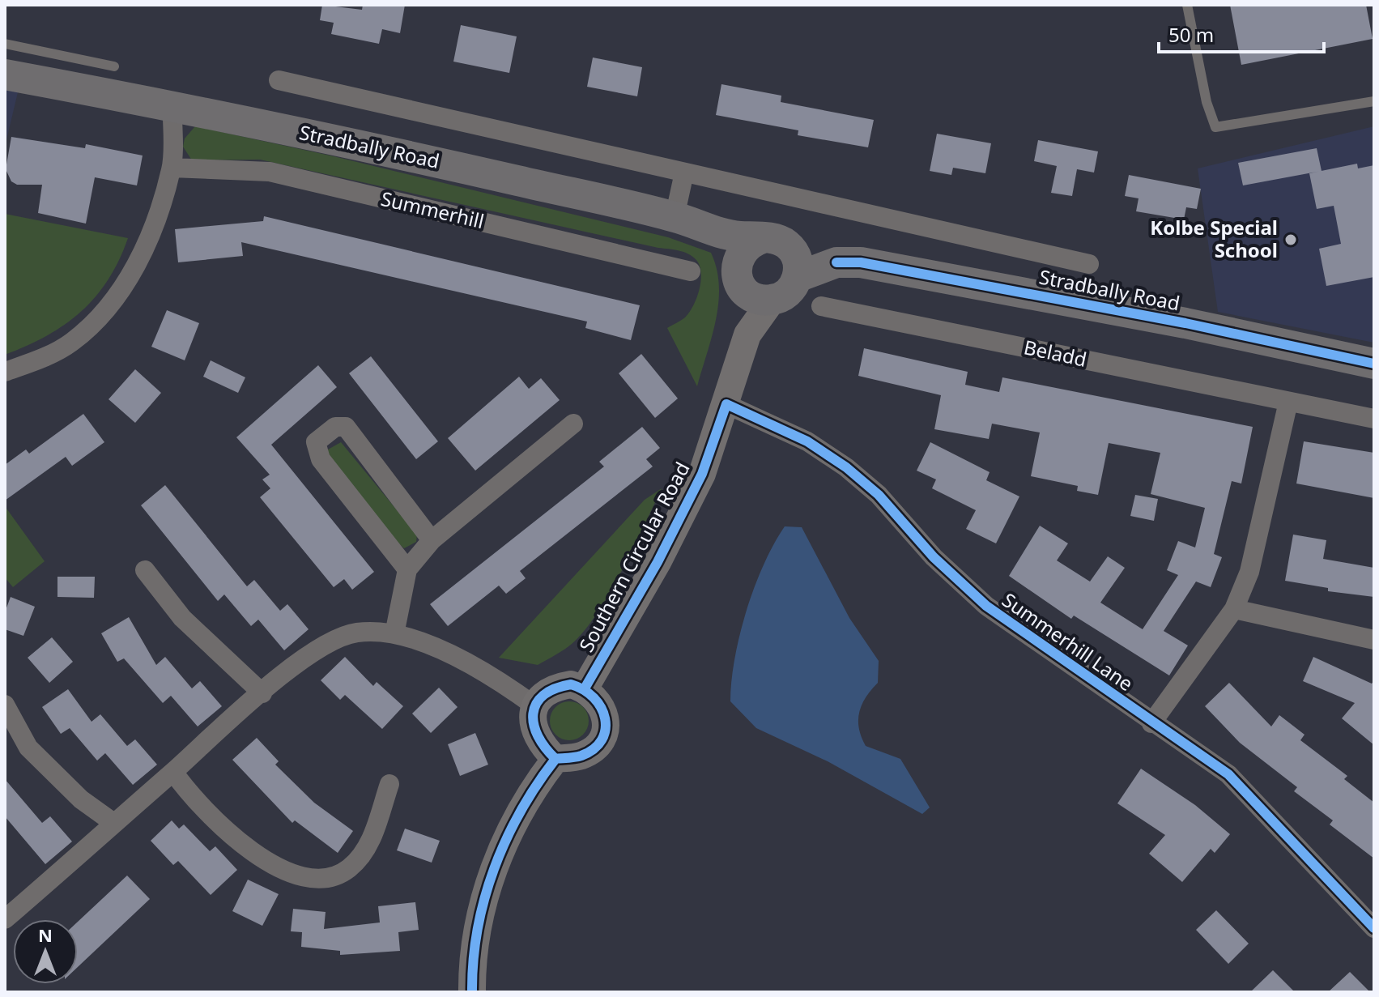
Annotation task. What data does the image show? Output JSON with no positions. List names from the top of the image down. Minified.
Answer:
{"streets":{"main road":["Stradbally Road","Southern Circular Road"],"street":["Summerhill","Beladd","Summerhill Lane"]},"crossings":[["Stradbally Road","Southern Circular Road"],["Southern Circular Road","Summerhill Lane"]],"places":["Kolbe Special School"],"scale_bar":"50 m","north":"top"}
